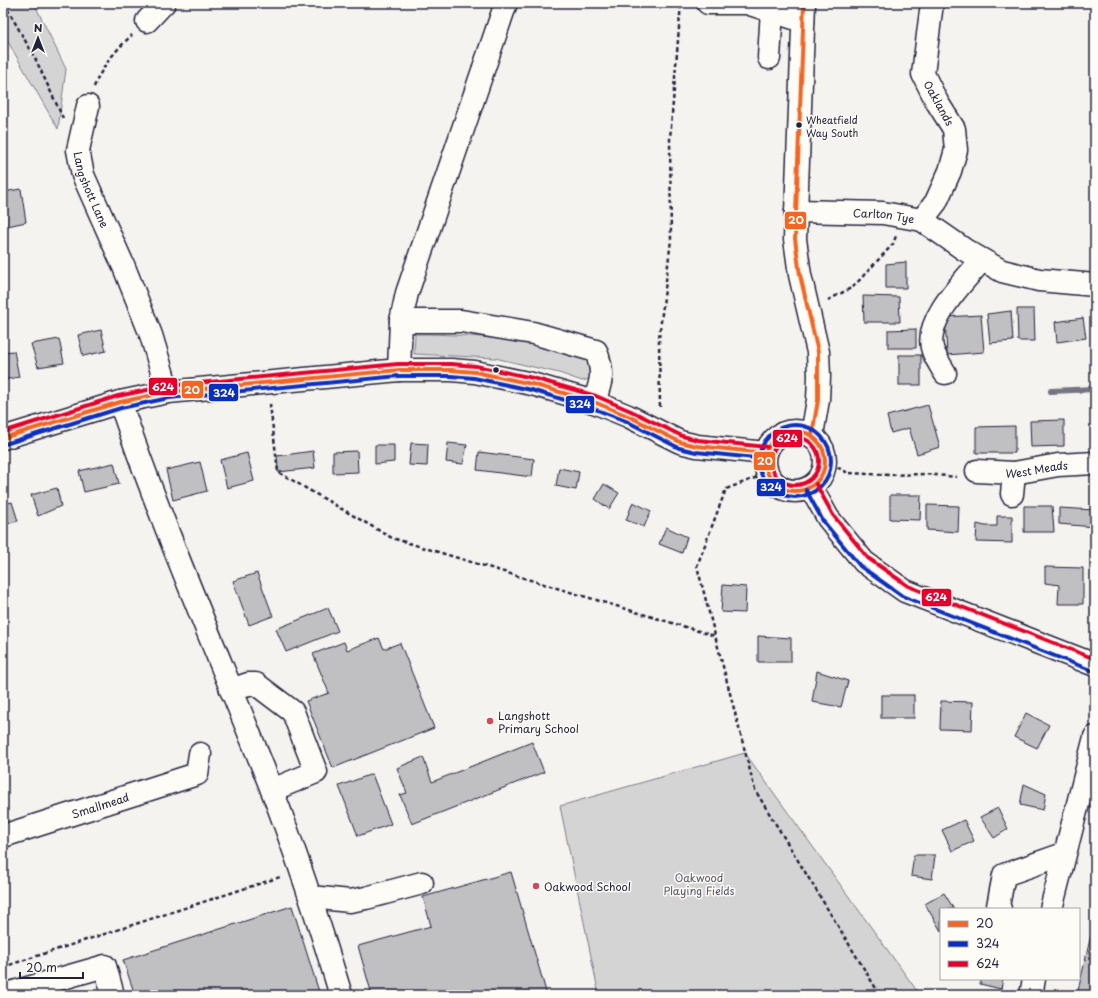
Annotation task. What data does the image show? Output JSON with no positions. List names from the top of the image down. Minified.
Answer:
{"streets":{"street":["Oaklands","Langshott Lane","Carlton Tye","West Meads","Smallmead"]},"crossings":[["Oaklands","Carlton Tye"]],"parks":["Oakwood Playing Fields"],"places":["Wheatfield Way South","Langshott Primary School","Oakwood School"],"lines":["transit line 20","transit line 624","transit line 324"],"legend":["20","324","624"],"scale_bar":"20 m","north":"top"}
